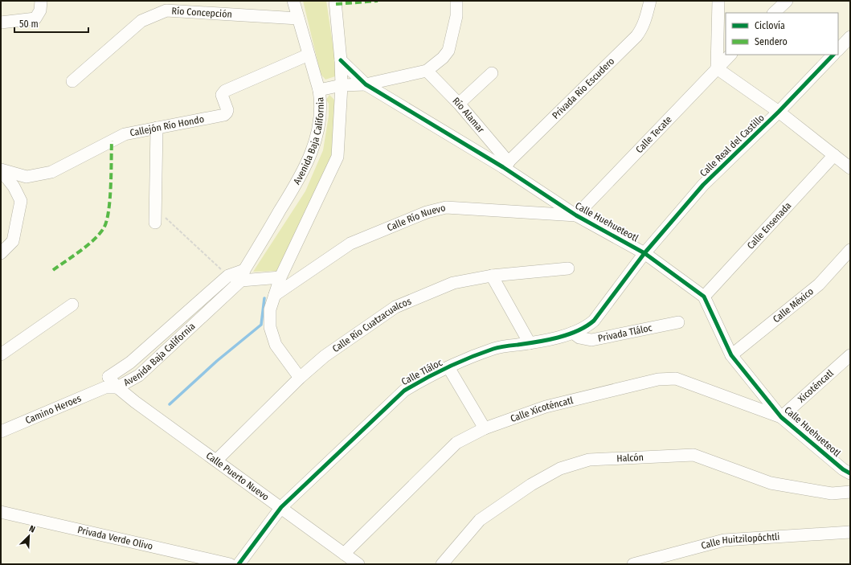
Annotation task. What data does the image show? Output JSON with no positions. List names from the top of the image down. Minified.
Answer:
{"streets":{"street":["Río Concepción","Privada Río Escudero","Río Alamar","Callejón Río Hondo","Calle Tecate","Avenida Baja California","Calle Real del Castillo","Calle Río Nuevo","Calle Huehueteotl","Calle Ensenada","Calle México","Calle Río Cuatzacualcos","Privada Tláloc","Calle Tláloc","Xicoténcatl","Camino Heroes","Calle Xicoténcatl","Halcón","Calle Puerto Nuevo","Privada Verde Olivo","Calle Huitzilopóchtli"]},"crossings":[["Río Concepción","Avenida Baja California"],["Privada Río Escudero","Río Alamar"],["Privada Río Escudero","Calle Huehueteotl"],["Río Alamar","Calle Huehueteotl"],["Callejón Río Hondo","Avenida Baja California"],["Calle Tecate","Calle Río Nuevo"],["Calle Tecate","Calle Huehueteotl"],["Avenida Baja California","Camino Heroes"],["Avenida Baja California","Calle Puerto Nuevo"],["Calle Real del Castillo","Calle Huehueteotl"],["Calle Real del Castillo","Calle Tláloc"],["Calle Río Nuevo","Calle Huehueteotl"],["Calle Huehueteotl","Calle Ensenada"],["Calle Huehueteotl","Calle México"],["Calle Huehueteotl","Calle Tláloc"],["Calle Huehueteotl","Xicoténcatl"],["Calle Huehueteotl","Calle Xicoténcatl"],["Calle Río Cuatzacualcos","Calle Puerto Nuevo"],["Privada Tláloc","Calle Tláloc"],["Calle Tláloc","Calle Puerto Nuevo"],["Xicoténcatl","Calle Xicoténcatl"],["Camino Heroes","Calle Puerto Nuevo"],["Calle Xicoténcatl","Calle Puerto Nuevo"]],"legend":["Ciclovía","Sendero"],"scale_bar":"50 m","north":"top right"}
